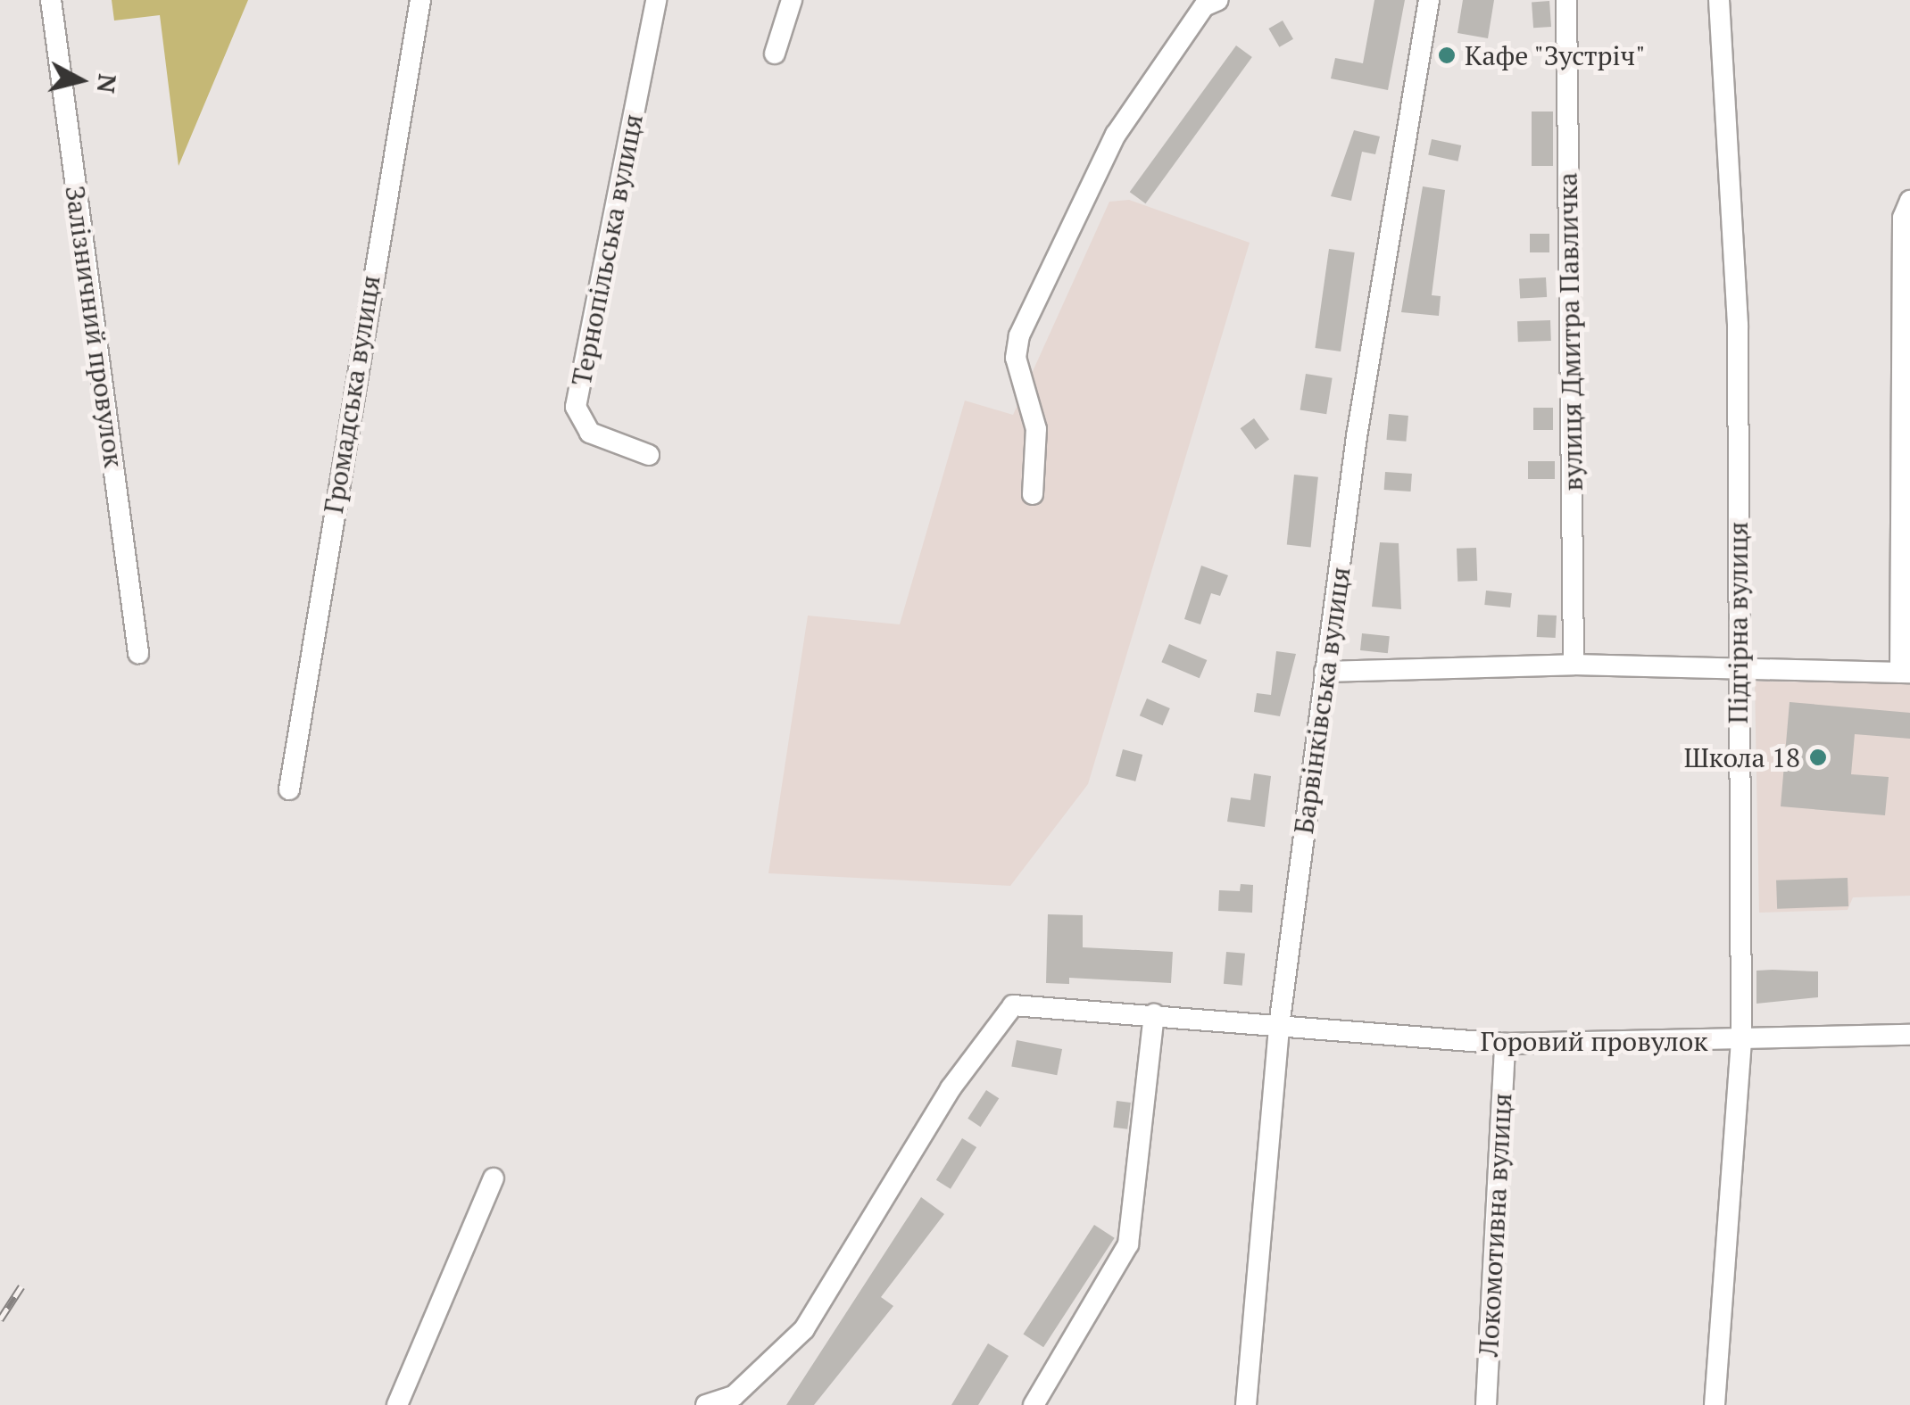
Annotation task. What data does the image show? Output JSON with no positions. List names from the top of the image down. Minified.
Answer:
{"streets":{"street":["Тернопільська вулиця","Залізничний провулок","вулиця Дмитра Павличка","Громадська вулиця","Підгірна вулиця","Барвінківська вулиця","Горовий провулок","Локомотивна вулиця"]},"crossings":[["Підгірна вулиця","Горовий провулок"],["Барвінківська вулиця","Горовий провулок"],["Горовий провулок","Локомотивна вулиця"]],"places":["Кафе \"Зустріч\"","Школа 18"],"north":"right"}
